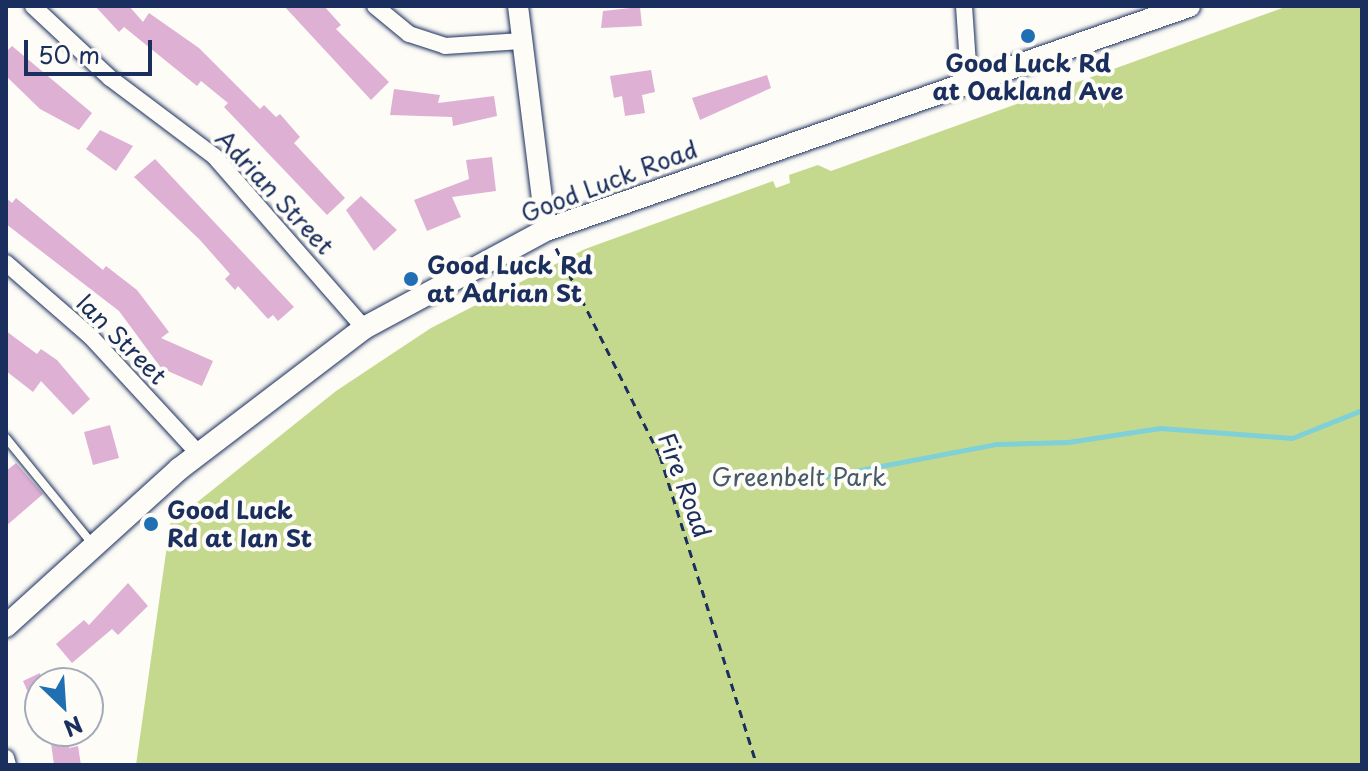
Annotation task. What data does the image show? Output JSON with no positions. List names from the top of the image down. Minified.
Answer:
{"streets":{"main road":["Good Luck Road"],"street":["Adrian Street","Ian Street"],"path":["Fire Road"]},"crossings":[["Good Luck Road","Adrian Street"],["Good Luck Road","Ian Street"],["Good Luck Road","Fire Road"]],"parks":["Greenbelt Park"],"places":["Good Luck Rd at Oakland Ave","Good Luck Rd at Adrian St","Good Luck Rd at Ian St"],"scale_bar":"50 m","north":"bottom right"}
